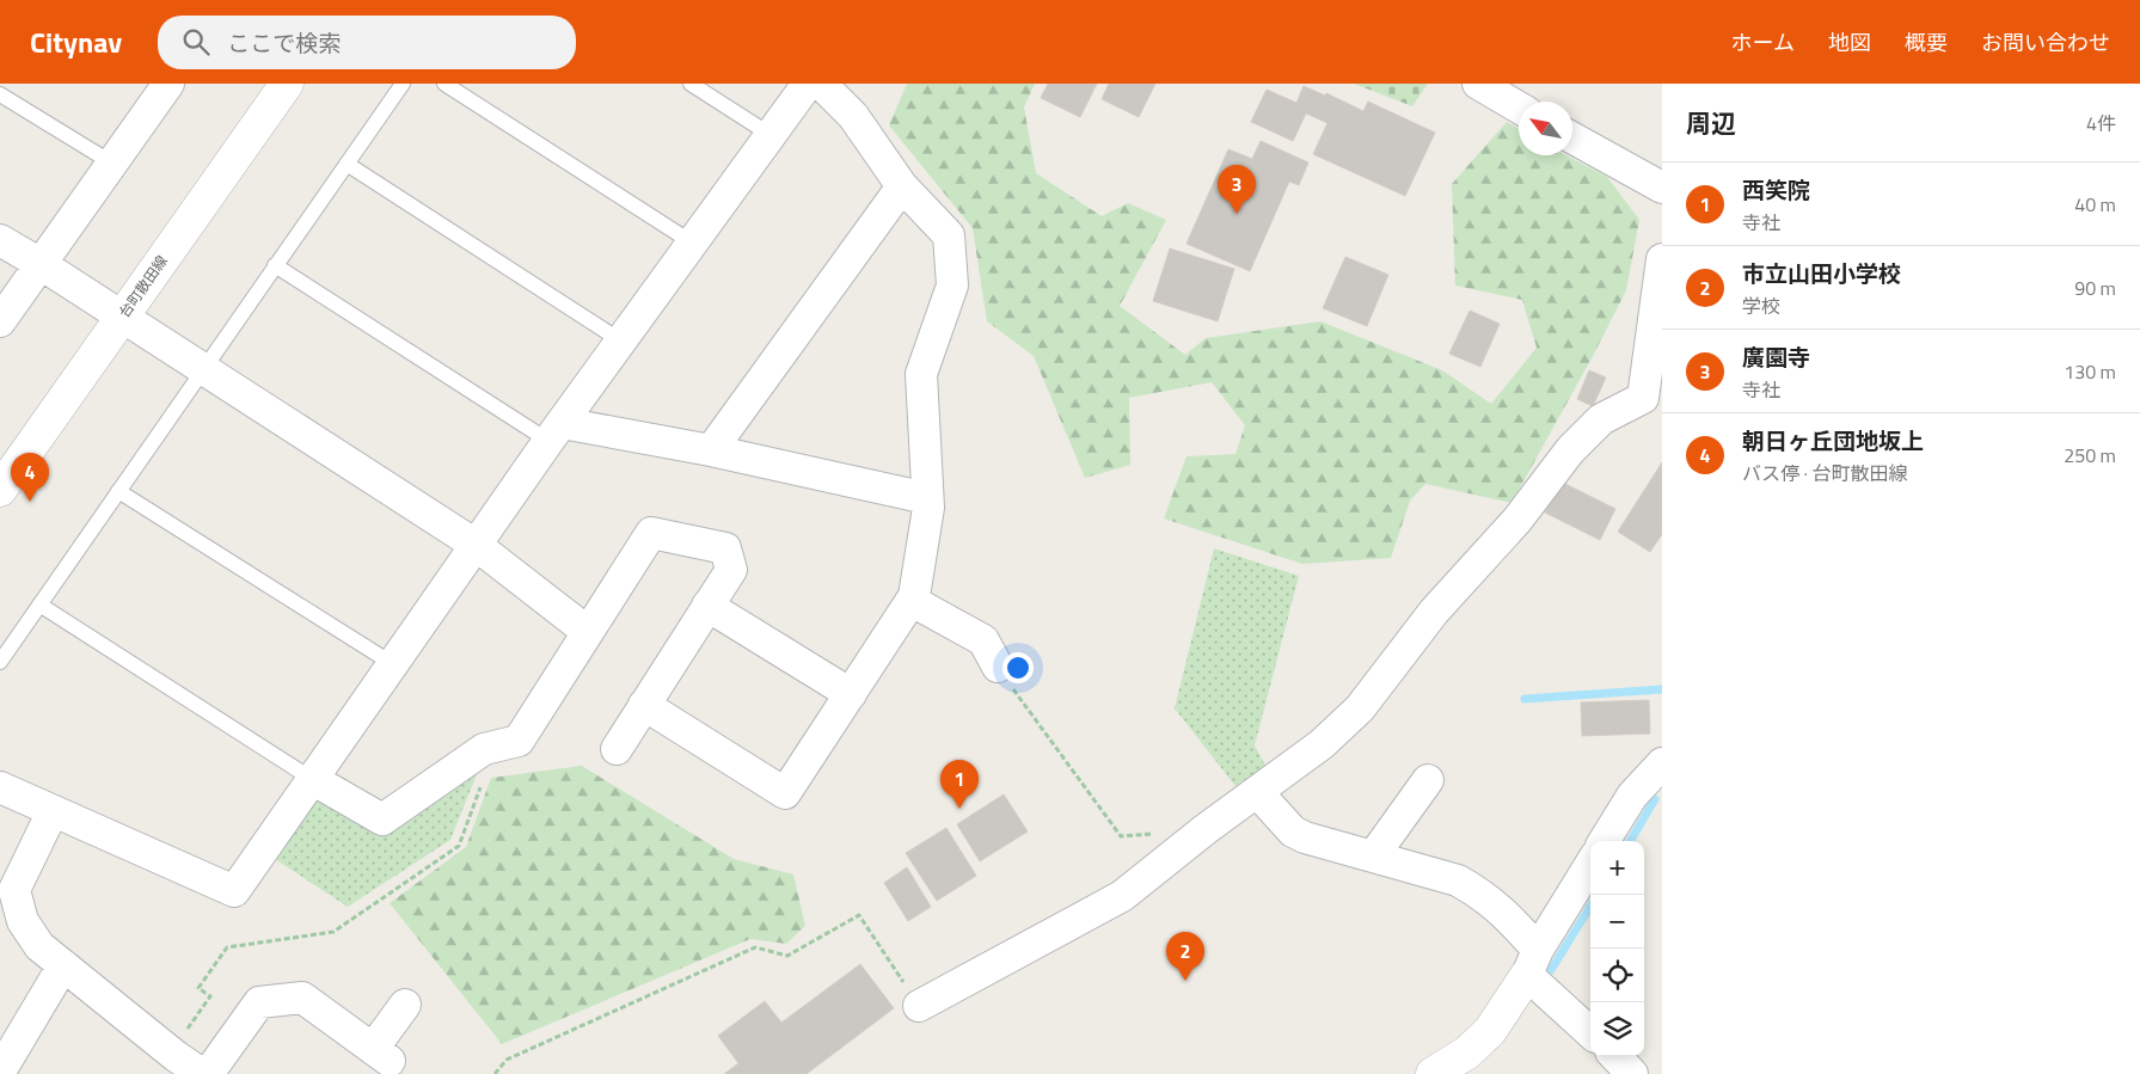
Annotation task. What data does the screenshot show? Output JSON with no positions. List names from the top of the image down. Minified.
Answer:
{"streets":{"street":["台町散田線"]},"north":"top left","page":{"header":"Citynav","search":"ここで検索","nav":["ホーム","地図","概要","お問い合わせ"],"heading":["周辺","4件"],"list":[{"mark":"1","name":"西笑院","note":"寺社","value":"40 m"},{"mark":"2","name":"市立山田小学校","note":"学校","value":"90 m"},{"mark":"3","name":"廣園寺","note":"寺社","value":"130 m"},{"mark":"4","name":"朝日ヶ丘団地坂上","note":"バス停 · 台町散田線","value":"250 m"}],"pins":["3","4","1","2"],"map_buttons":["+","−"]}}
